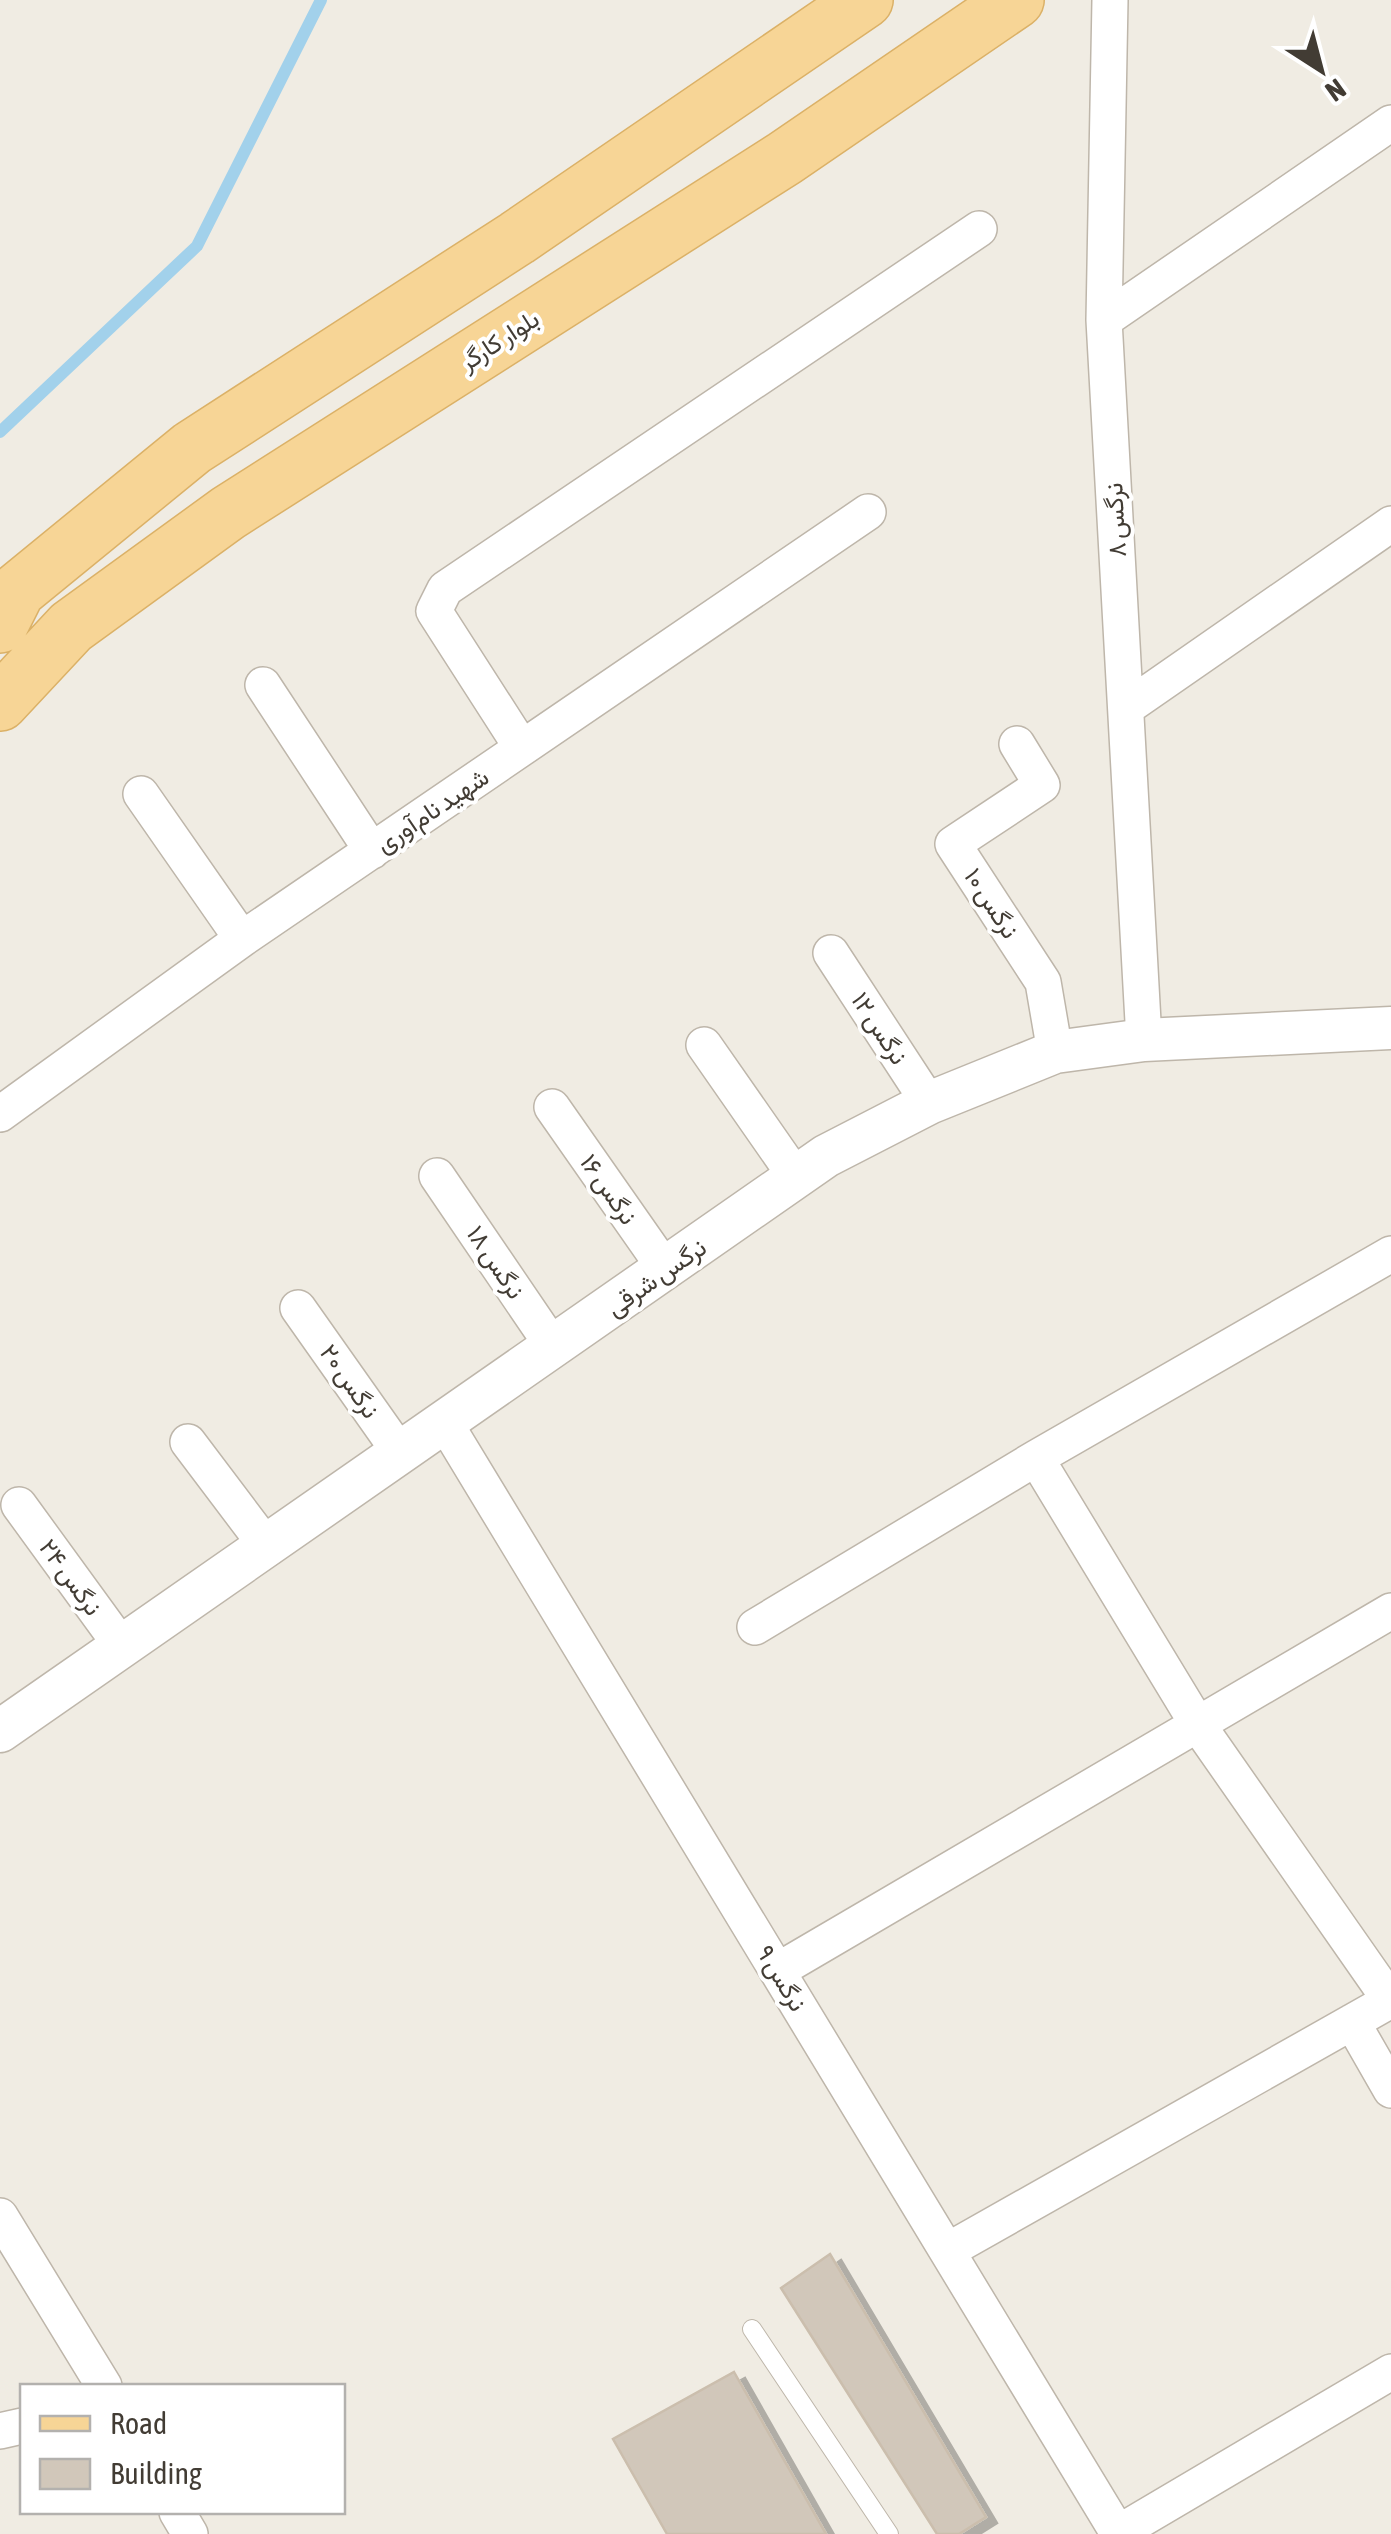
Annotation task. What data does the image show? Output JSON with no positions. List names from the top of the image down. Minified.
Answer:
{"streets":{"main road":["بلوار کارگر"],"street":["نرگس ۸","شهید نام‌آوری","نرگس ۱۰","نرگس ۱۲","نرگس ۱۶","نرگس ۱۸","نرگس شرقی","نرگس ۲۰","نرگس ۲۴","نرگس ۹"]},"crossings":[["نرگس ۸","نرگس شرقی"],["نرگس ۱۰","نرگس شرقی"],["نرگس ۱۲","نرگس شرقی"],["نرگس ۱۶","نرگس شرقی"],["نرگس ۱۸","نرگس شرقی"],["نرگس شرقی","نرگس ۲۰"],["نرگس شرقی","نرگس ۲۴"],["نرگس شرقی","نرگس ۹"]],"legend":["Road","Building"],"north":"bottom right"}
